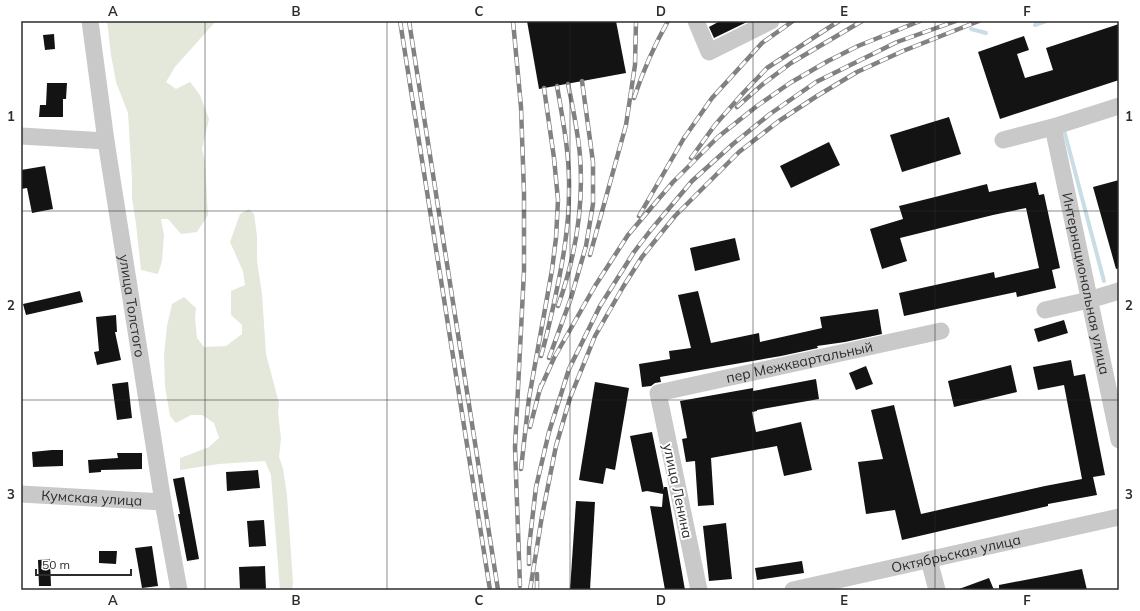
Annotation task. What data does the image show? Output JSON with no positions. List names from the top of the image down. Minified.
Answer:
{"streets":{"street":["Интернациональная улица","улица Толстого","пер Межквартальный","улица Ленина","Кумская улица","Октябрьская улица"]},"crossings":[["улица Толстого","Кумская улица"],["пер Межквартальный","улица Ленина"]],"scale_bar":"50 m","grid":{"columns":["A","B","C","D","E","F"],"rows":["1","2","3"]}}
